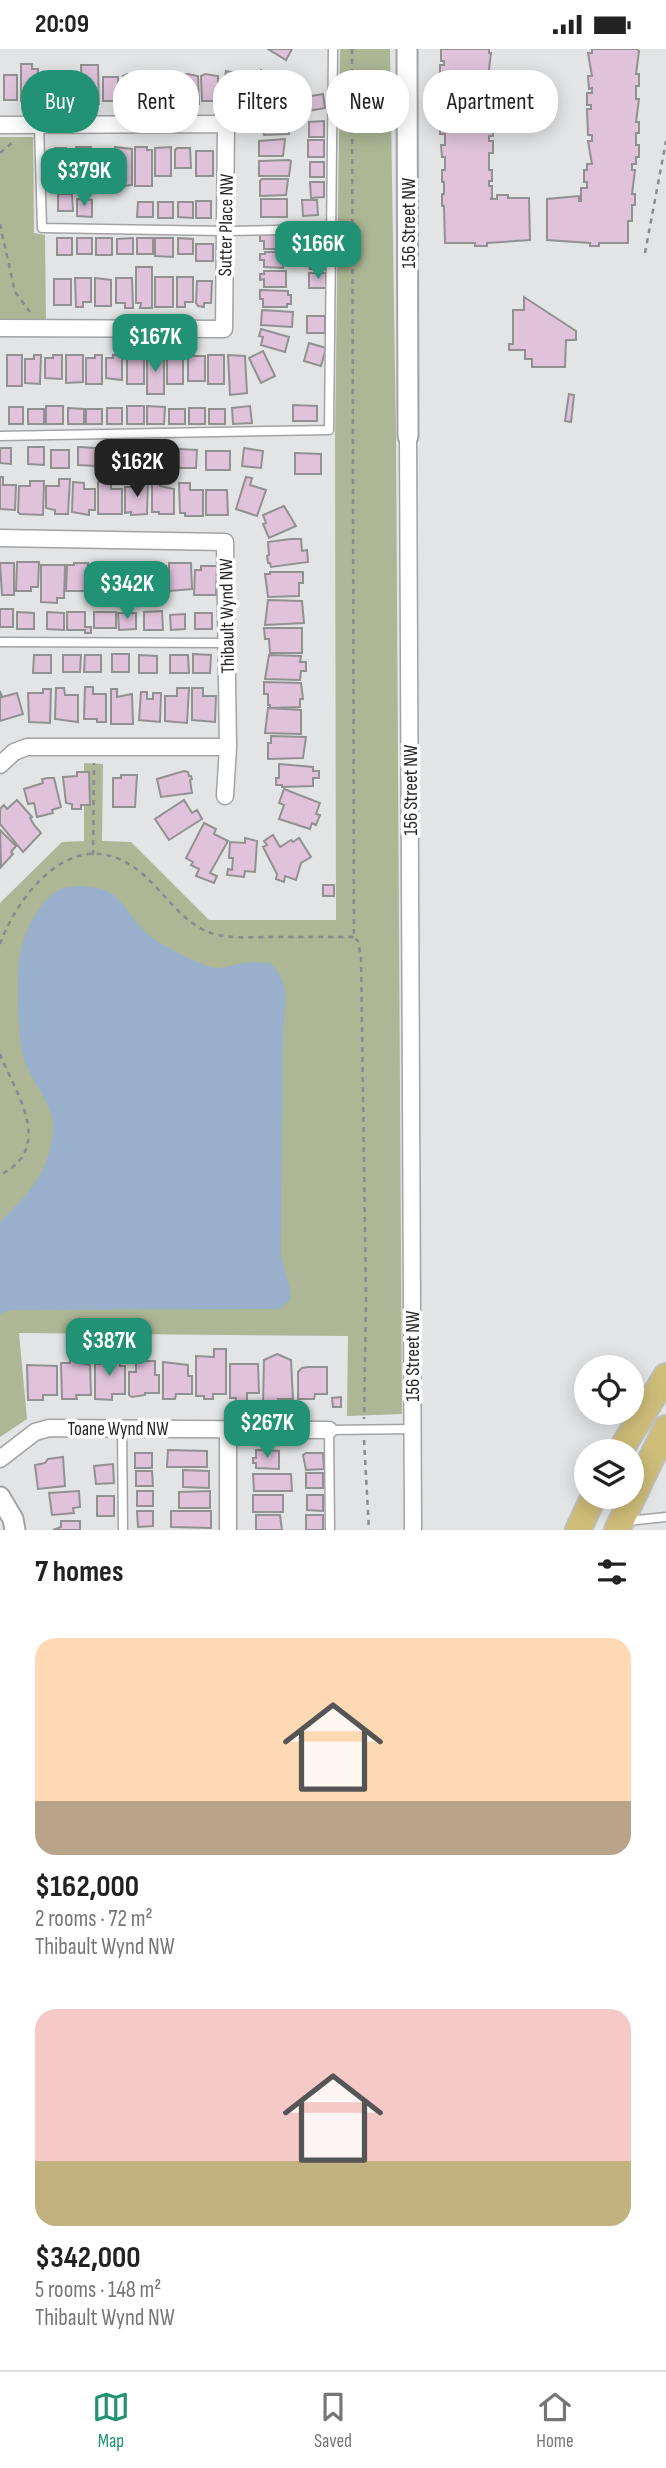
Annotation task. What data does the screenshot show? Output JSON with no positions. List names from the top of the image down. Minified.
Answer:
{"streets":{"street":["156 Street NW","Sutter Place NW","Thibault Wynd NW","Toane Wynd NW"]},"page":{"status":"20:09","chip":["Buy","Rent","Filters","New","Apartment"],"price":["$379K","$166K","$167K","$162K","$342K","$387K","$267K"],"heading":"7 homes","list":[{"name":"$162,000","note":"2 rooms · 72 m² · Thibault Wynd NW"},{"name":"$342,000","note":"5 rooms · 148 m² · Thibault Wynd NW"}],"tabs":["Map","Saved","Home"]}}
